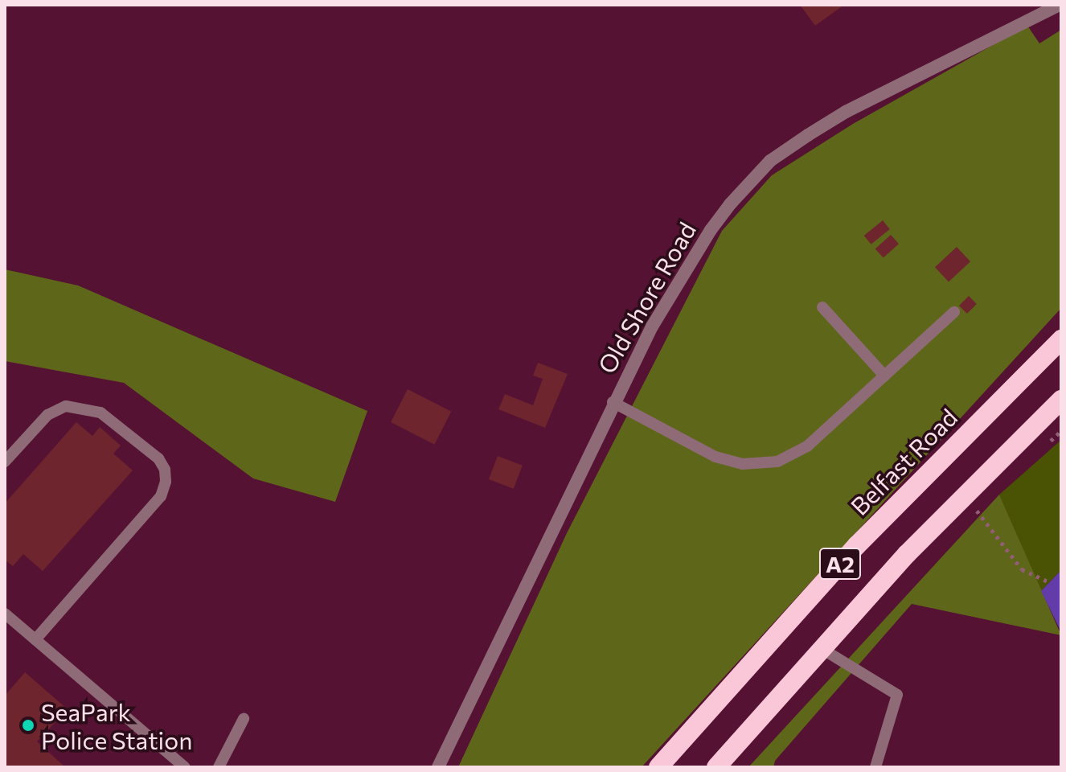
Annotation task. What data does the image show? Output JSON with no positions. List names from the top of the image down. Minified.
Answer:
{"streets":{"highway":["Belfast Road","A2"],"street":["Old Shore Road"]},"places":["SeaPark Police Station"]}
